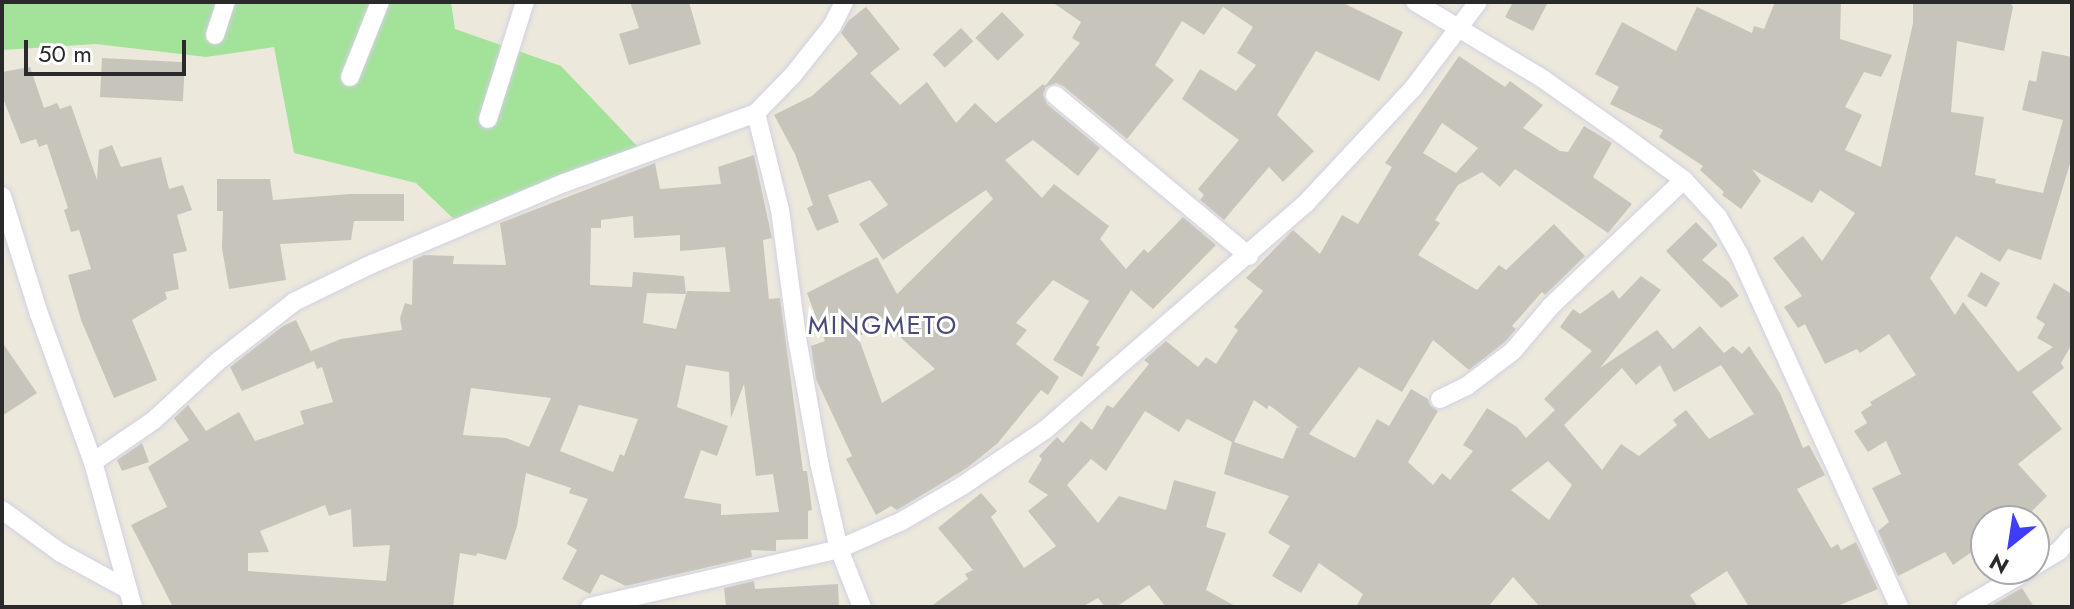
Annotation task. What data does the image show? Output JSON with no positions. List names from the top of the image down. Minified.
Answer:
{"districts":["MINGMETO"],"scale_bar":"50 m","north":"bottom left"}
